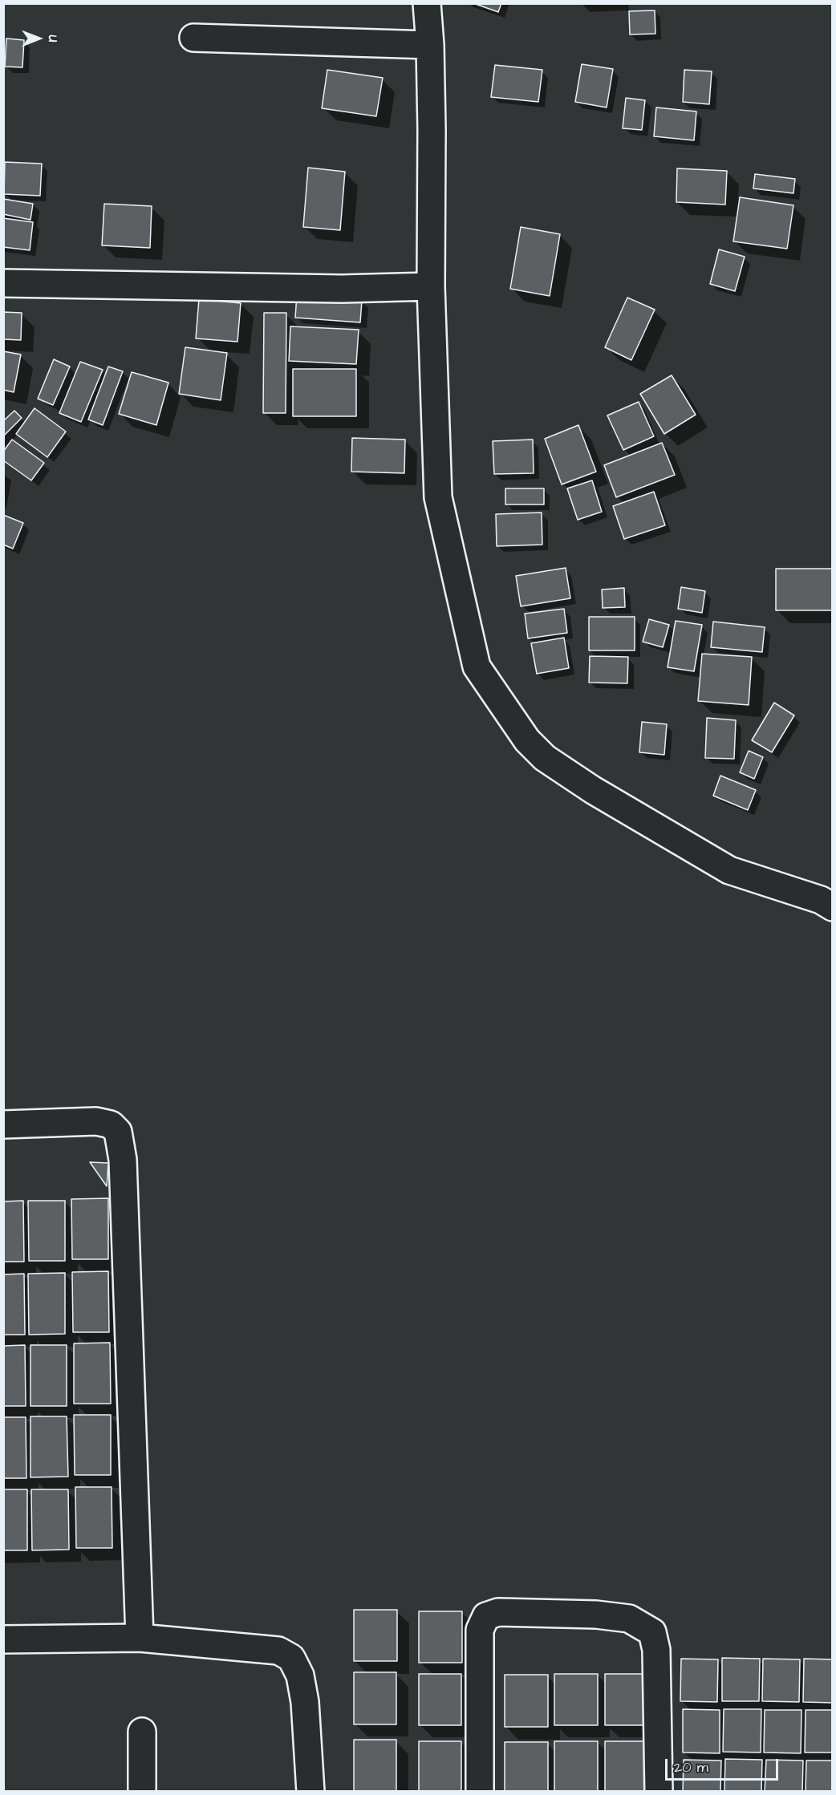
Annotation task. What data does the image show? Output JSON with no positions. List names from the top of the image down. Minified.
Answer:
{"scale_bar":"20 m","north":"right"}
